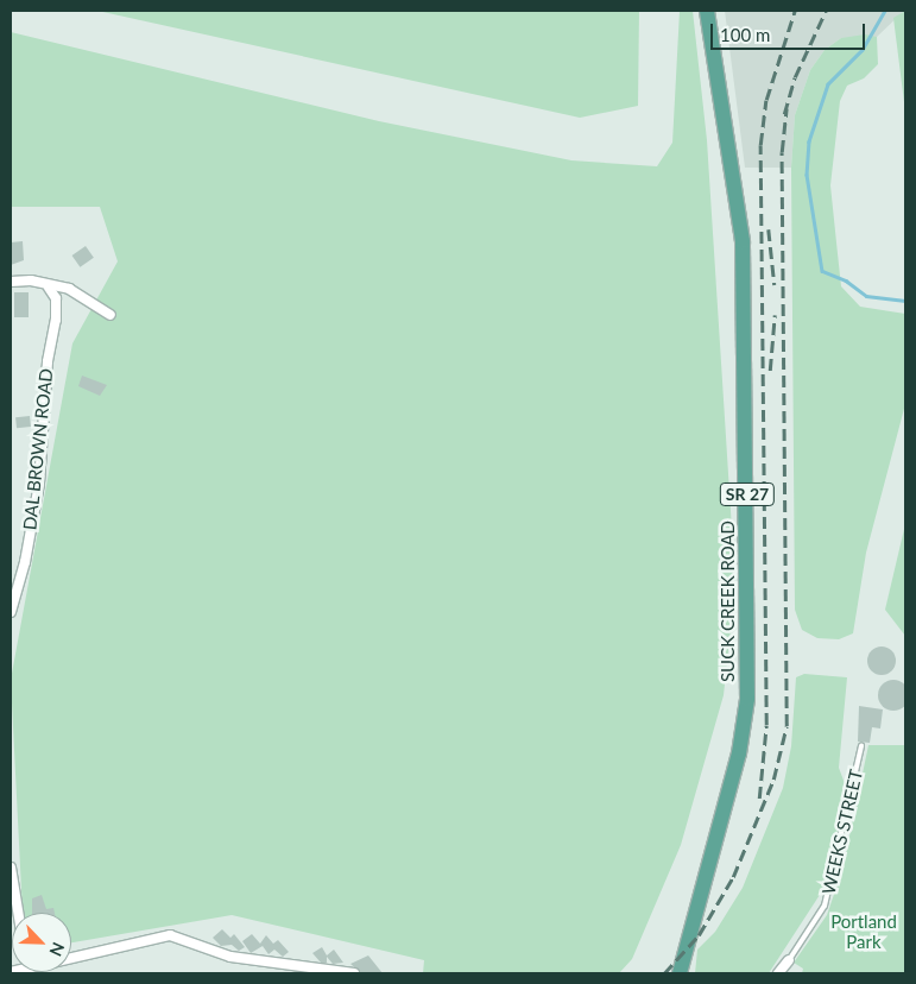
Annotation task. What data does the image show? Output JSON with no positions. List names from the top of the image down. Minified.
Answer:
{"streets":{"main road":["SR 27","SUCK CREEK ROAD"],"street":["DAL BROWN ROAD","WEEKS STREET"]},"parks":["Portland Park"],"scale_bar":"100 m","north":"bottom right"}
